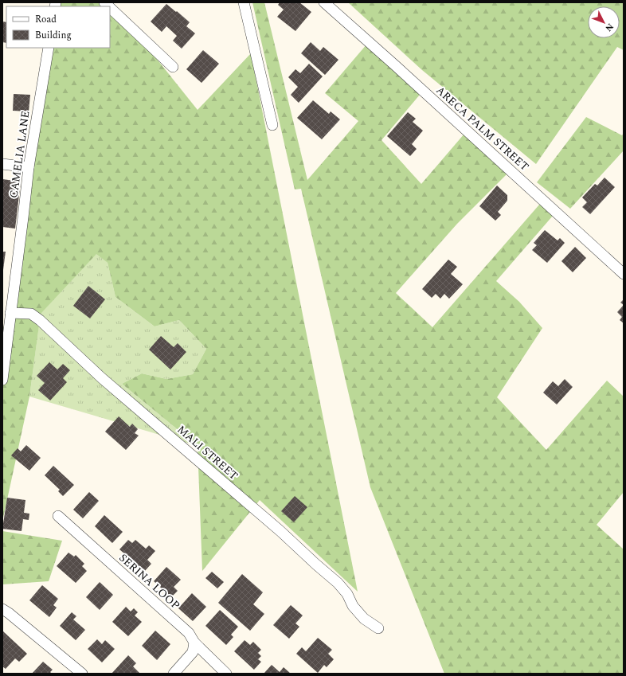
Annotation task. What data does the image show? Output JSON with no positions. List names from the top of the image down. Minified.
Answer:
{"streets":{"street":["ARECA PALM STREET","CAMELIA LANE","MALI STREET","SERINA LOOP"]},"crossings":[["CAMELIA LANE","MALI STREET"]],"legend":["Road","Building"],"north":"bottom right"}
